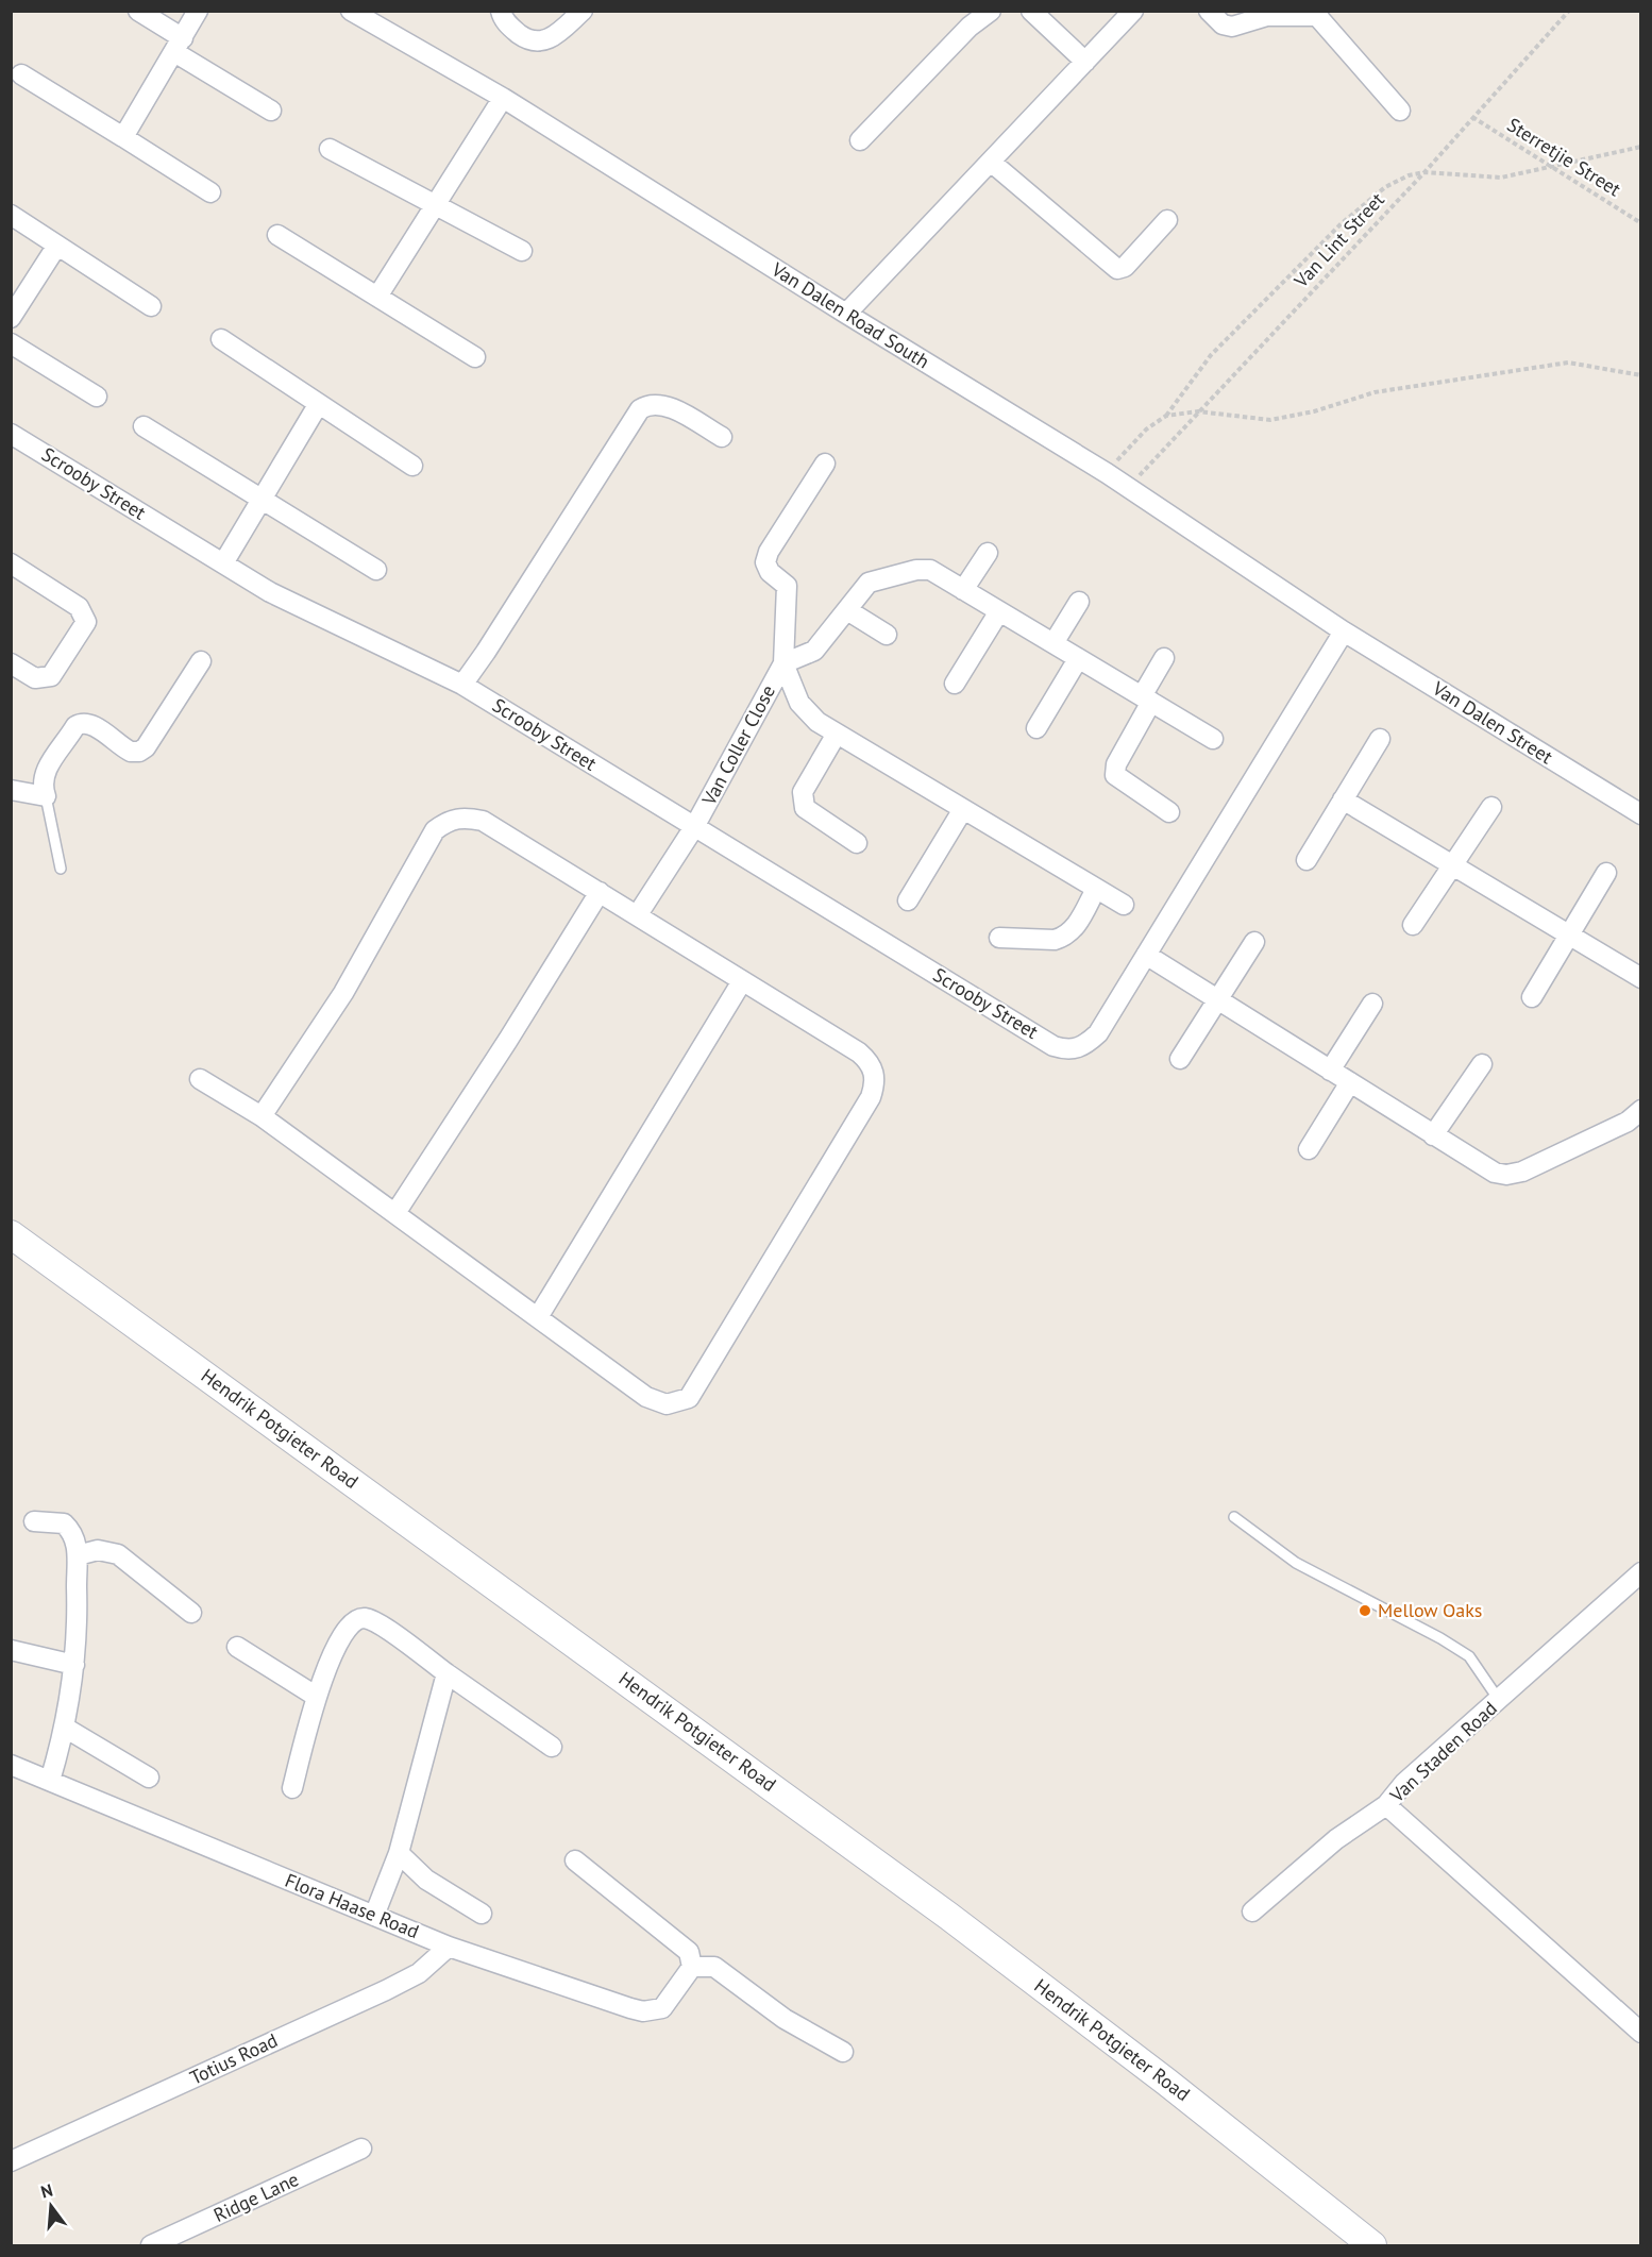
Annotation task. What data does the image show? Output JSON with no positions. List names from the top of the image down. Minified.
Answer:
{"streets":{"main road":["Hendrik Potgieter Road"],"street":["Van Dalen Road South","Scrooby Street","Van Dalen Street","Van Coller Close","Van Staden Road","Flora Haase Road","Totius Road","Ridge Lane"],"path":["Sterretjie Street","Van Lint Street"]},"crossings":[["Sterretjie Street","Van Lint Street"],["Van Lint Street","Van Dalen Road South"],["Van Dalen Road South","Van Dalen Street"],["Scrooby Street","Van Coller Close"],["Flora Haase Road","Totius Road"]],"places":["Mellow Oaks"],"north":"top"}
